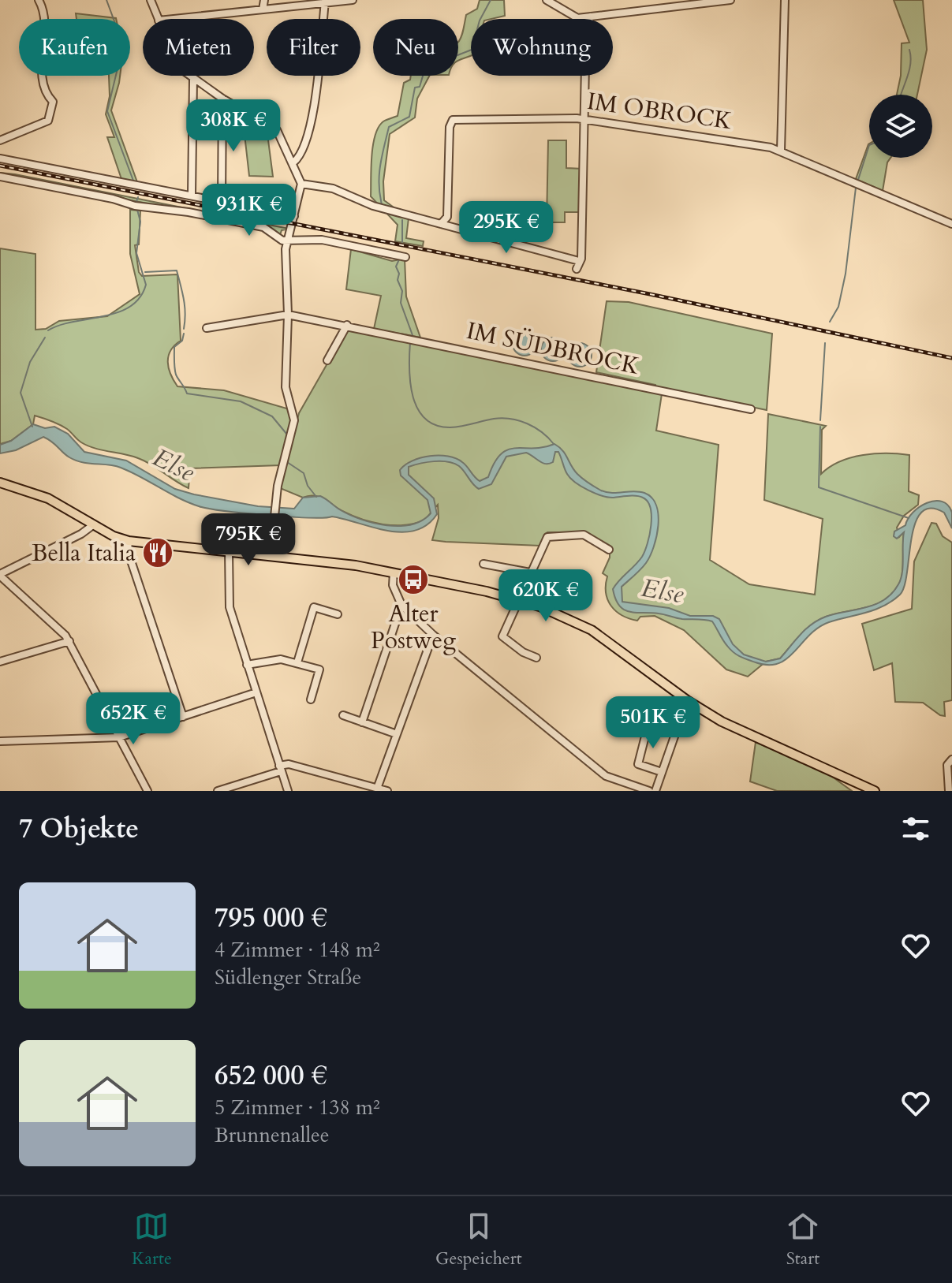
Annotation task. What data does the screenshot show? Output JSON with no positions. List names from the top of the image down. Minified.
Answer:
{"streets":{"street":["IM OBROCK","IM SÜDBROCK"]},"water":["Else"],"places":{"restaurant":["Bella Italia"],"bus stop":["Alter Postweg"]},"page":{"chip":["Kaufen","Mieten","Filter","Neu","Wohnung"],"price":["308K €","931K €","295K €","795K €","620K €","652K €","501K €"],"heading":"7 Objekte","list":[{"name":"795 000 €","note":"4 Zimmer · 148 m² · Südlenger Straße"},{"name":"652 000 €","note":"5 Zimmer · 138 m² · Brunnenallee"}],"tabs":["Karte","Gespeichert","Start"]}}
